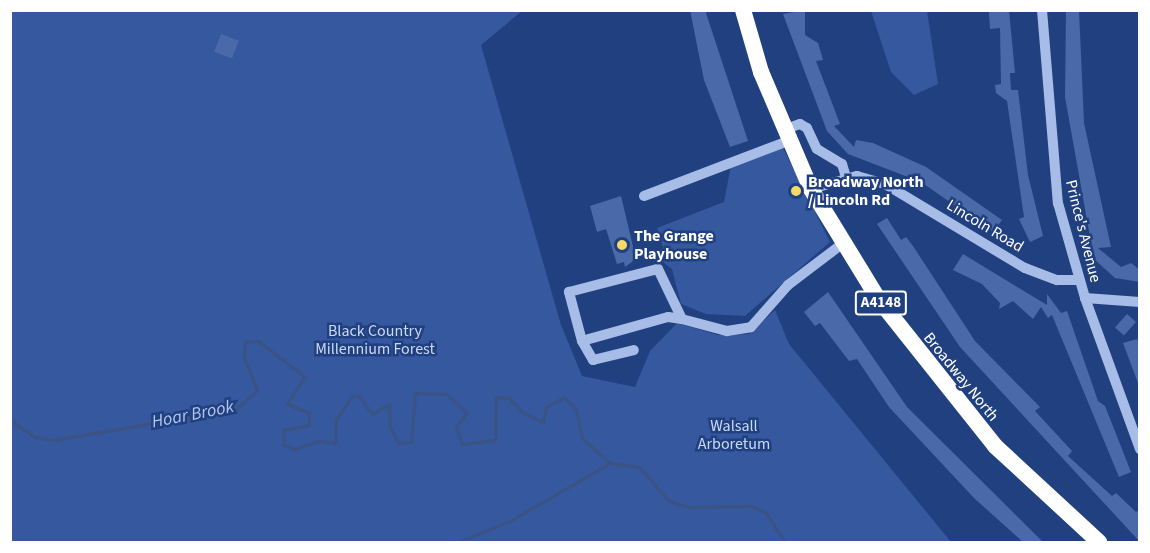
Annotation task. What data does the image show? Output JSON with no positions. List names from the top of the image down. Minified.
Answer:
{"streets":{"highway":["A4148","Broadway North"],"street":["Lincoln Road","Prince's Avenue"]},"crossings":[["Lincoln Road","Prince's Avenue"]],"water":["Hoar Brook"],"parks":["Black Country Millennium Forest","Walsall Arboretum"],"places":["Broadway North / Lincoln Rd","The Grange Playhouse"]}
